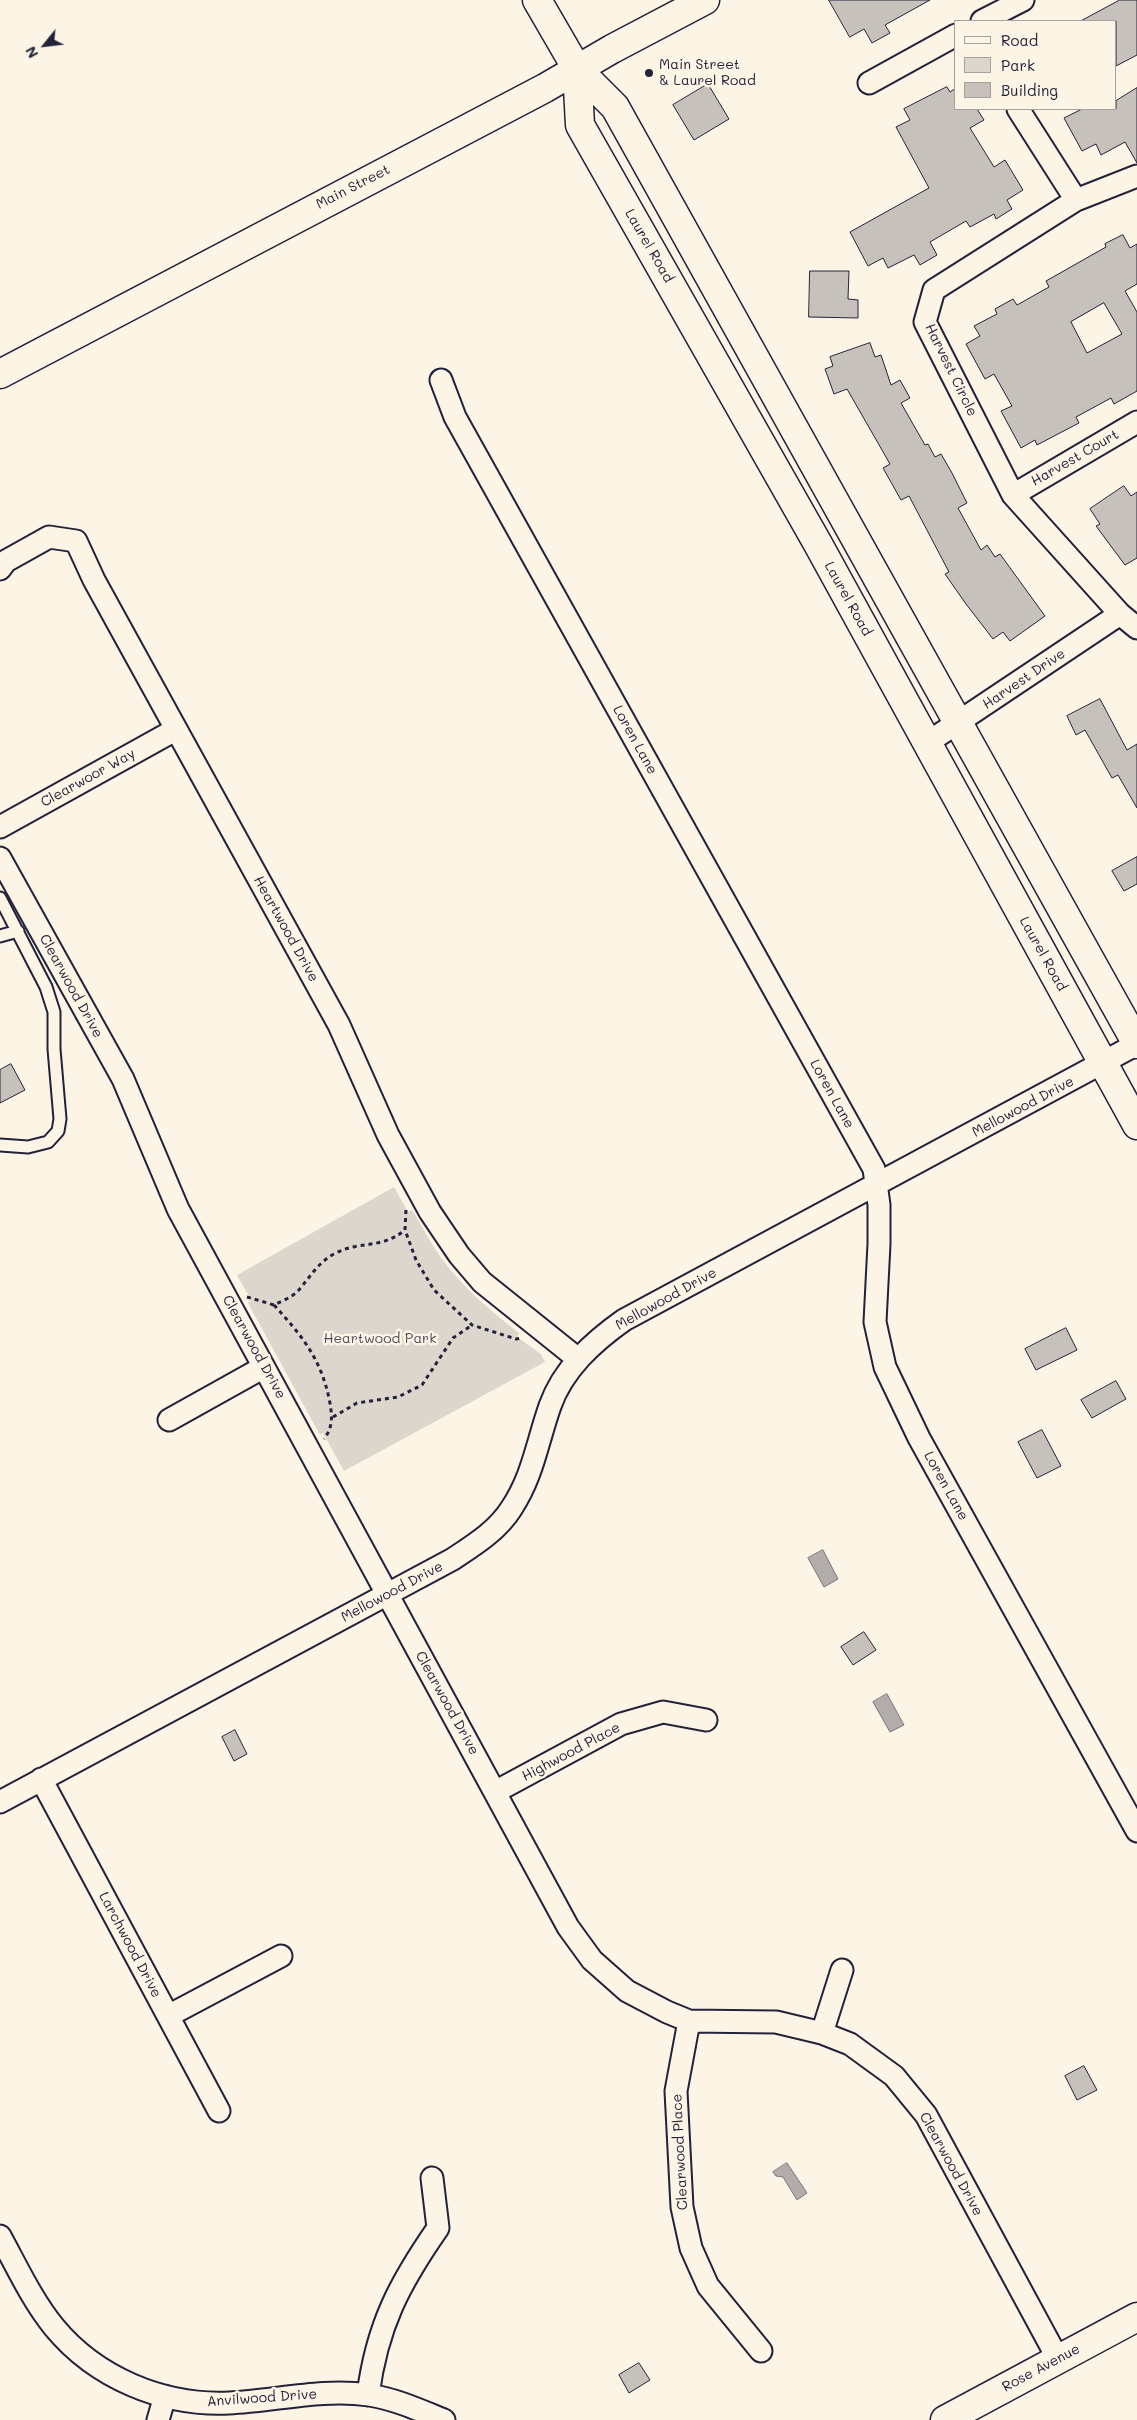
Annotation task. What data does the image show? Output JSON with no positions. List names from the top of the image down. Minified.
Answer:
{"streets":{"main road":["Main Street","Laurel Road","Rose Avenue"],"street":["Harvest Circle","Harvest Court","Harvest Drive","Loren Lane","Clearwoor Way","Heartwood Drive","Clearwood Drive","Mellowood Drive","Highwood Place","Larchwood Drive","Clearwood Place","Anvilwood Drive"]},"crossings":[["Main Street","Laurel Road"],["Laurel Road","Harvest Drive"],["Laurel Road","Mellowood Drive"],["Harvest Circle","Harvest Court"],["Harvest Circle","Harvest Drive"],["Loren Lane","Mellowood Drive"],["Clearwoor Way","Heartwood Drive"],["Heartwood Drive","Mellowood Drive"],["Clearwood Drive","Mellowood Drive"],["Clearwood Drive","Highwood Place"],["Clearwood Drive","Clearwood Place"],["Clearwood Drive","Rose Avenue"],["Mellowood Drive","Larchwood Drive"]],"parks":["Heartwood Park"],"places":["Main Street & Laurel Road"],"legend":["Road","Park","Building"],"north":"bottom left"}
